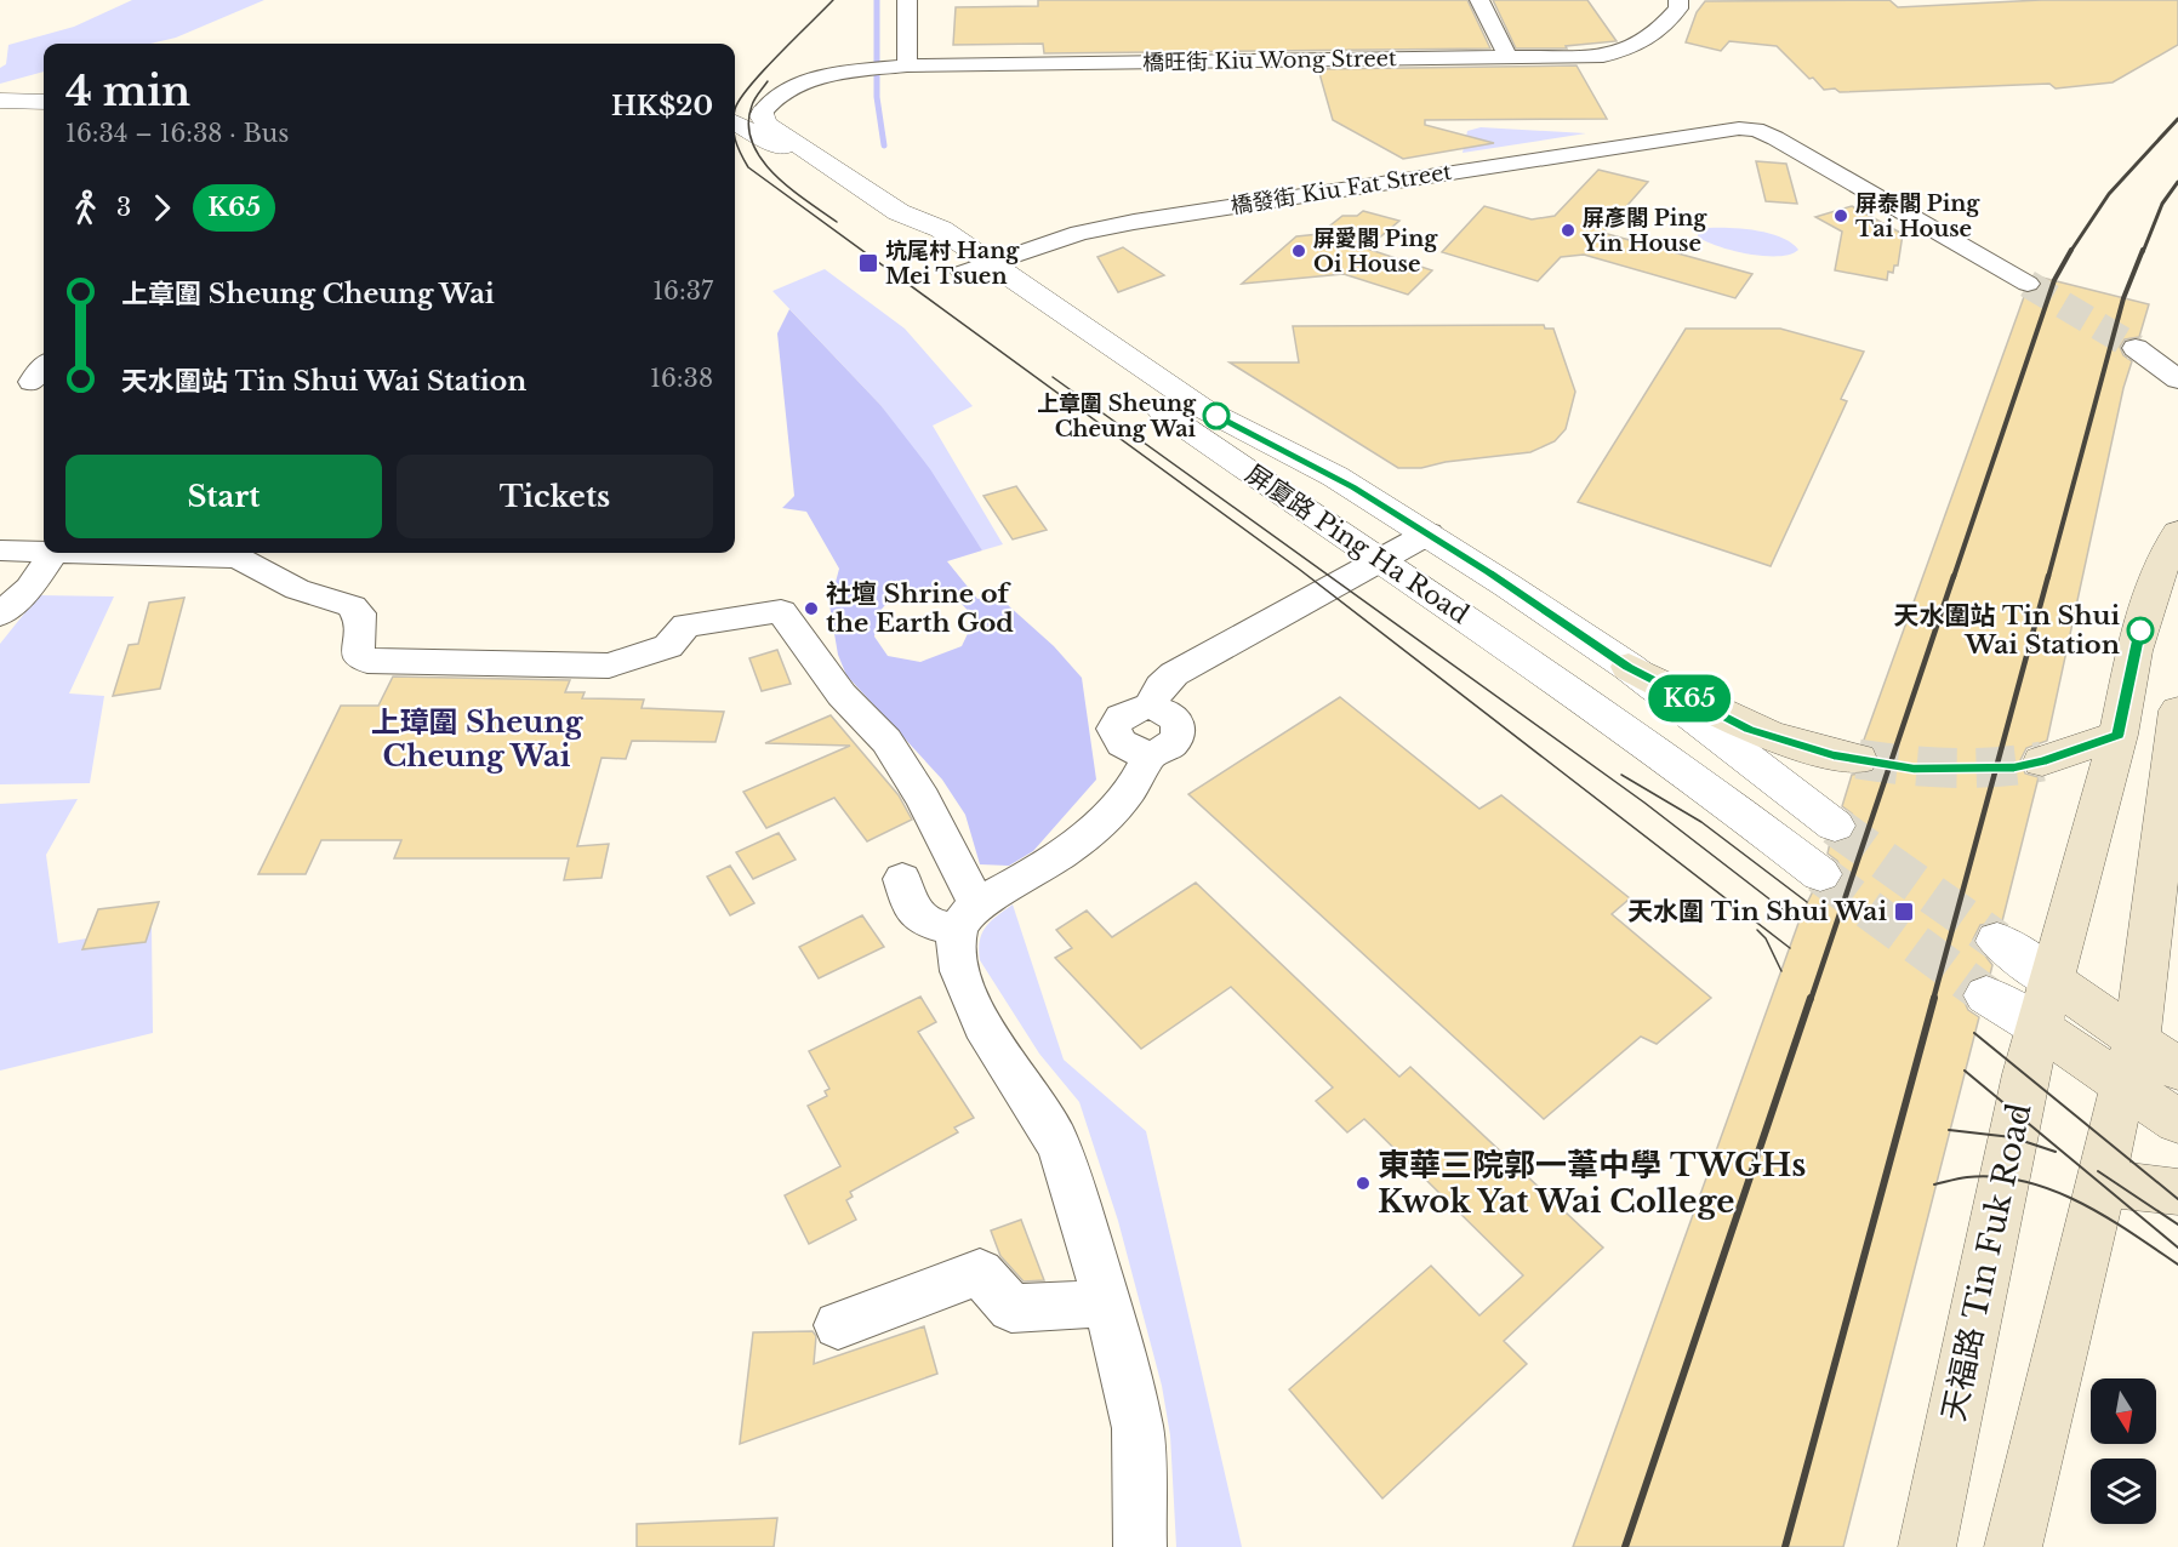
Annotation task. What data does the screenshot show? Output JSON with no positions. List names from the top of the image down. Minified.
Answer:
{"streets":{"main road":["天福路 Tin Fuk Road"],"street":["橋旺街 Kiu Wong Street","橋發街 Kiu Fat Street","屏廈路 Ping Ha Road"]},"crossings":[["橋旺街 Kiu Wong Street","屏廈路 Ping Ha Road"],["橋發街 Kiu Fat Street","屏廈路 Ping Ha Road"]],"districts":["上璋圍 Sheung Cheung Wai"],"places":{"other":["屏泰閣 Ping Tai House","屏彥閣 Ping Yin House","屏愛閣 Ping Oi House","上章圍 Sheung Cheung Wai","社壇 Shrine of the Earth God","天水圍站 Tin Shui Wai Station","東華三院郭一葦中學 TWGHs Kwok Yat Wai College"],"transit":["坑尾村 Hang Mei Tsuen","天水圍 Tin Shui Wai"]},"lines":["bus line K65"],"north":"bottom","page":{"on_map":"K65","heading":["4 min","16:34 – 16:38 · Bus","HK$20"],"legs":["3","K65"],"list":[{"name":"上章圍 Sheung Cheung Wai","value":"16:37"},{"name":"天水圍站 Tin Shui Wai Station","value":"16:38"}],"buttons":["Start","Tickets"]}}
